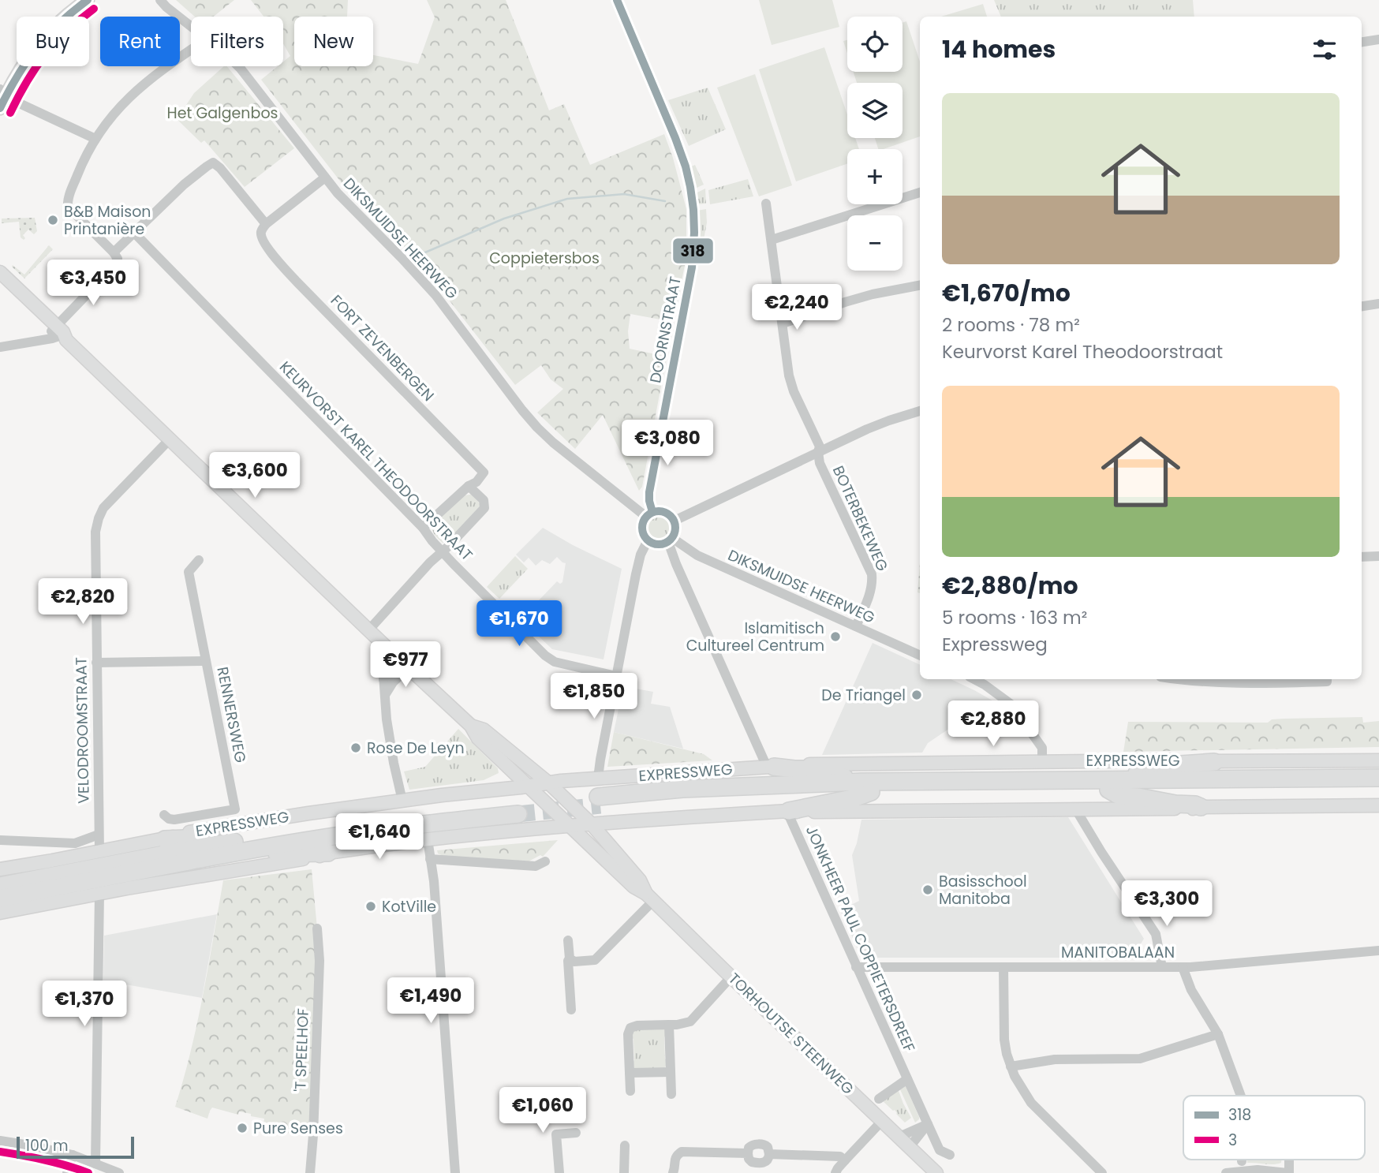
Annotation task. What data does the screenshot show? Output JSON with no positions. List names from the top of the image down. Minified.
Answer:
{"streets":{"highway":["EXPRESSWEG"],"street":["DIKSMUIDSE HEERWEG","DOORNSTRAAT","FORT ZEVENBERGEN","KEURVORST KAREL THEODOORSTRAAT","BOTERBEKEWEG","RENNERSWEG","VELODROOMSTRAAT","JONKHEER PAUL COPPIETERSDREEF","MANITOBALAAN","TORHOUTSE STEENWEG","'T SPEELHOF"]},"crossings":[["DIKSMUIDSE HEERWEG","DOORNSTRAAT"],["DIKSMUIDSE HEERWEG","BOTERBEKEWEG"],["FORT ZEVENBERGEN","KEURVORST KAREL THEODOORSTRAAT"],["RENNERSWEG","VELODROOMSTRAAT"],["VELODROOMSTRAAT","EXPRESSWEG"],["VELODROOMSTRAAT","TORHOUTSE STEENWEG"],["EXPRESSWEG","TORHOUTSE STEENWEG"],["JONKHEER PAUL COPPIETERSDREEF","MANITOBALAAN"]],"parks":["Het Galgenbos","Coppietersbos"],"places":["B&B Maison Printanière","Islamitisch Cultureel Centrum","De Triangel","Rose De Leyn","Basisschool Manitoba","KotVille","Pure Senses"],"lines":["transit line 318","transit line 3"],"legend":["318","3"],"scale_bar":"100 m","page":{"map_buttons":["+","−"],"chip":["Buy","Rent","Filters","New"],"heading":"14 homes","list":[{"name":"€1,670/mo","note":"2 rooms · 78 m² · Keurvorst Karel Theodoorstraat"},{"name":"€2,880/mo","note":"5 rooms · 163 m² · Expressweg"}],"price":["€3,450","€2,240","€3,080","€3,600","€2,820","€1,670","€977","€1,850","€2,880","€1,640","€3,300","€1,490","€1,370","€1,060"],"scale":"100 m"}}
